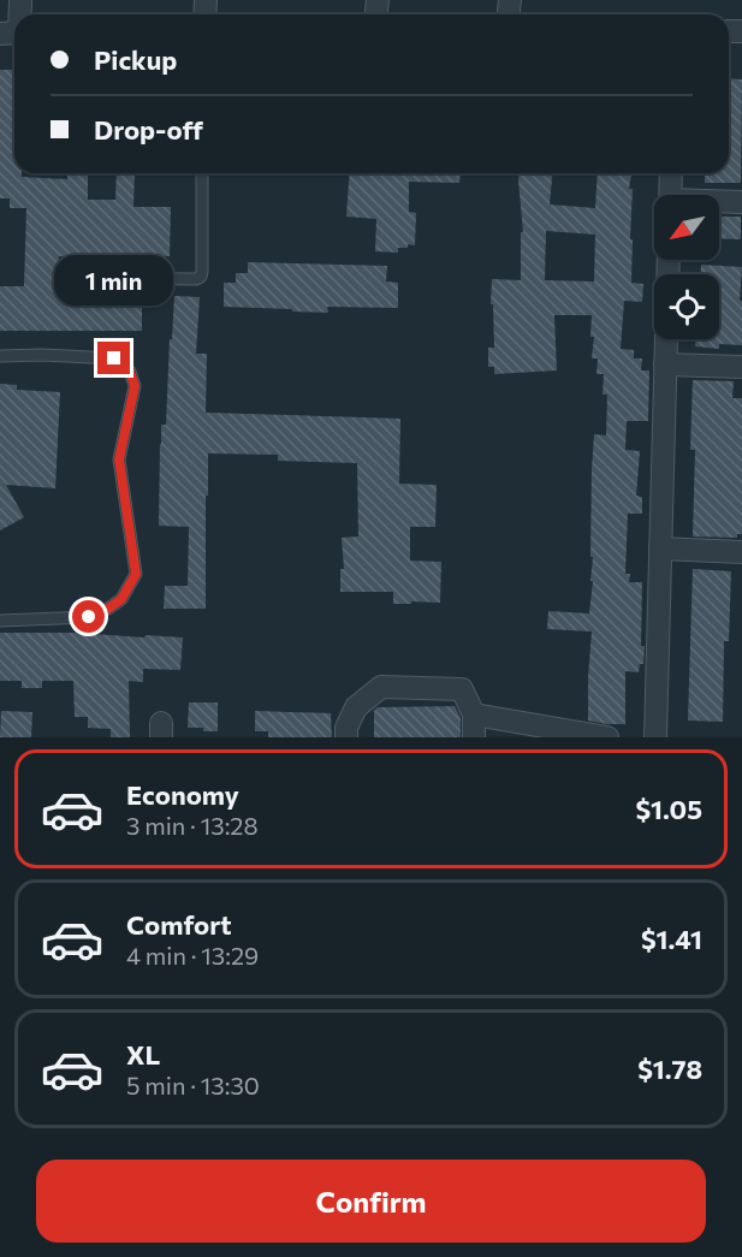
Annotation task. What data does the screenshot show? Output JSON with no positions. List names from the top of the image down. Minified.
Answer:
{"north":"bottom left","page":{"banner":["Pickup","Drop-off"],"bubble":"1 min","list":[{"name":"Economy","note":"3 min · 13:28","value":"$1.05"},{"name":"Comfort","note":"4 min · 13:29","value":"$1.41"},{"name":"XL","note":"5 min · 13:30","value":"$1.78"}],"buttons":"Confirm"}}
